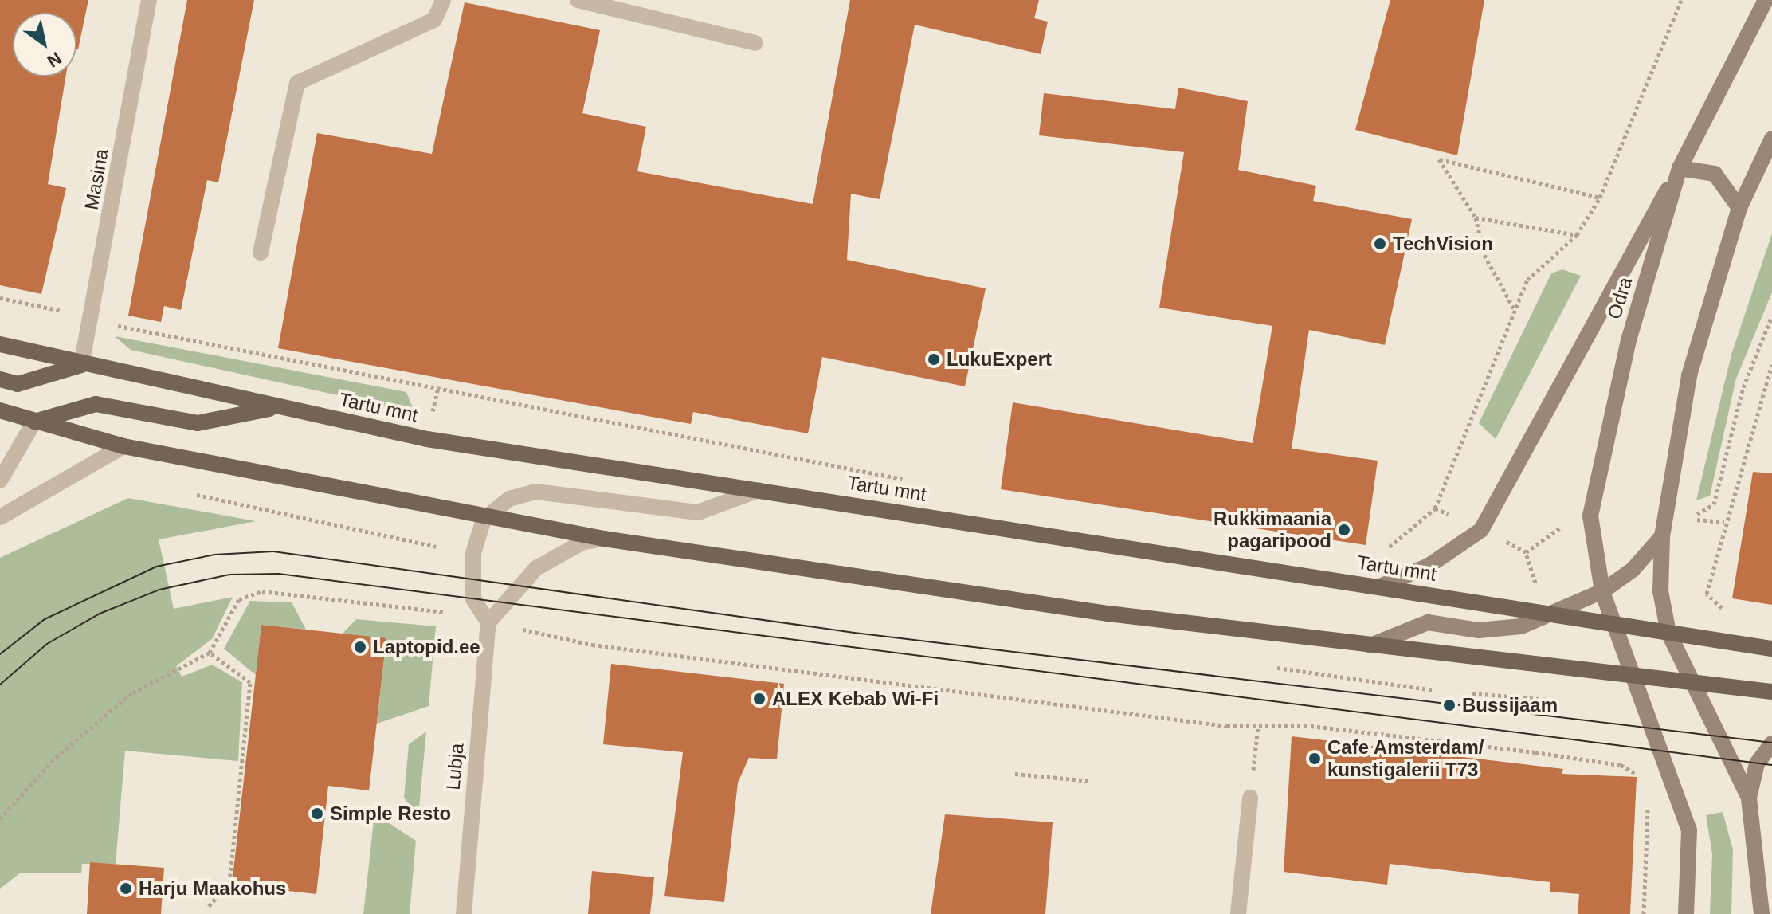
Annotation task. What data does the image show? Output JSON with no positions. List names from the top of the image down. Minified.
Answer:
{"streets":{"main road":["Odra","Tartu mnt"],"street":["Masina","Lubja"]},"crossings":[["Masina","Tartu mnt"],["Odra","Tartu mnt"]],"places":["TechVision","LukuExpert","Rukkimaania pagaripood","Laptopid.ee","ALEX Kebab Wi-Fi","Bussijaam","Cafe Amsterdam/ kunstigalerii T73","Simple Resto","Harju Maakohus"],"north":"bottom right"}
